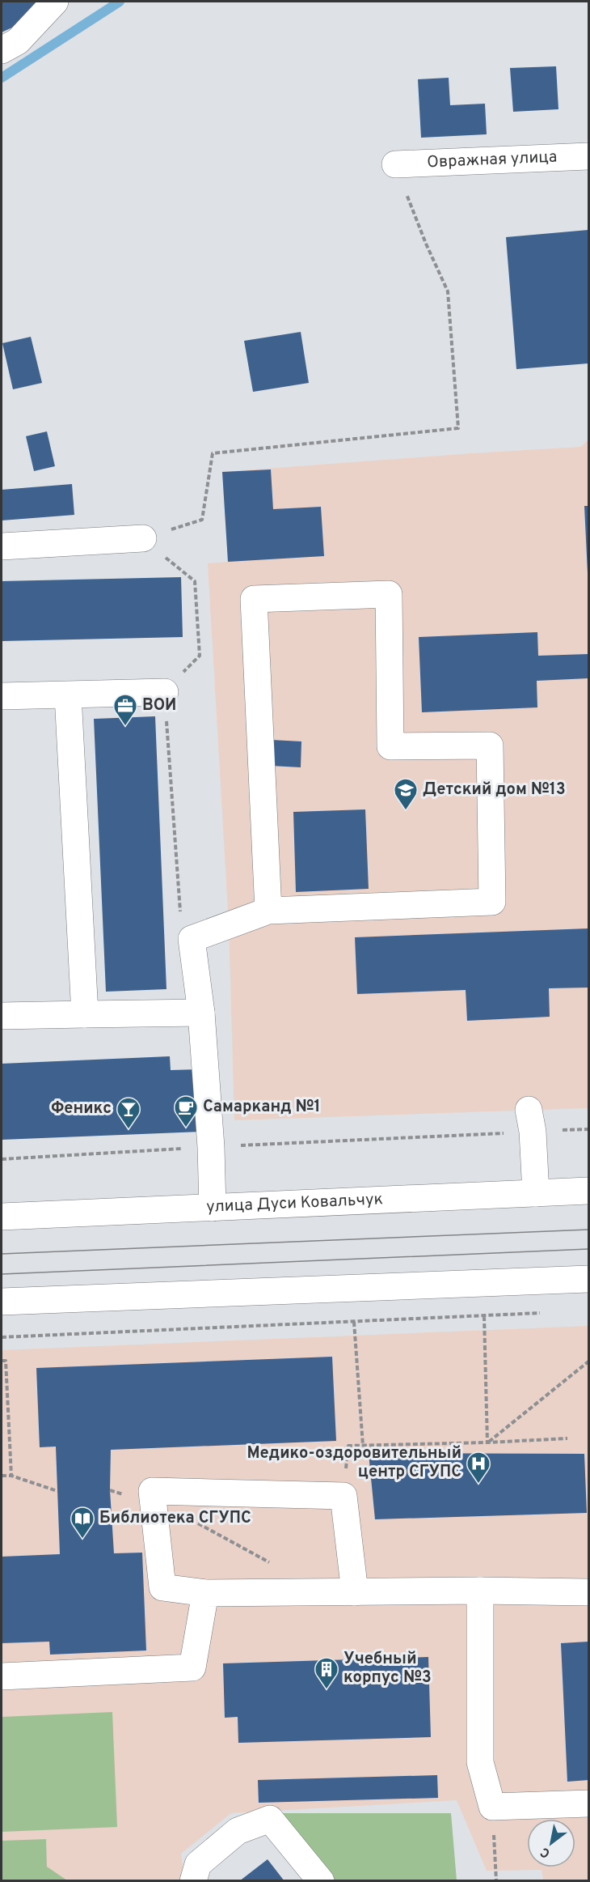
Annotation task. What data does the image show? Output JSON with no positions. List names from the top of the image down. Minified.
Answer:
{"streets":{"main road":["Овражная улица","улица Дуси Ковальчук"]},"places":{"office":["ВОИ"],"school or university":["Детский дом №13"],"cafe":["Самарканд №1"],"bar":["Феникс"],"hospital":["Медико-оздоровительный центр СГУПС"],"library":["Библиотека СГУПС"],"building":["Учебный корпус №3"]},"north":"bottom left"}
